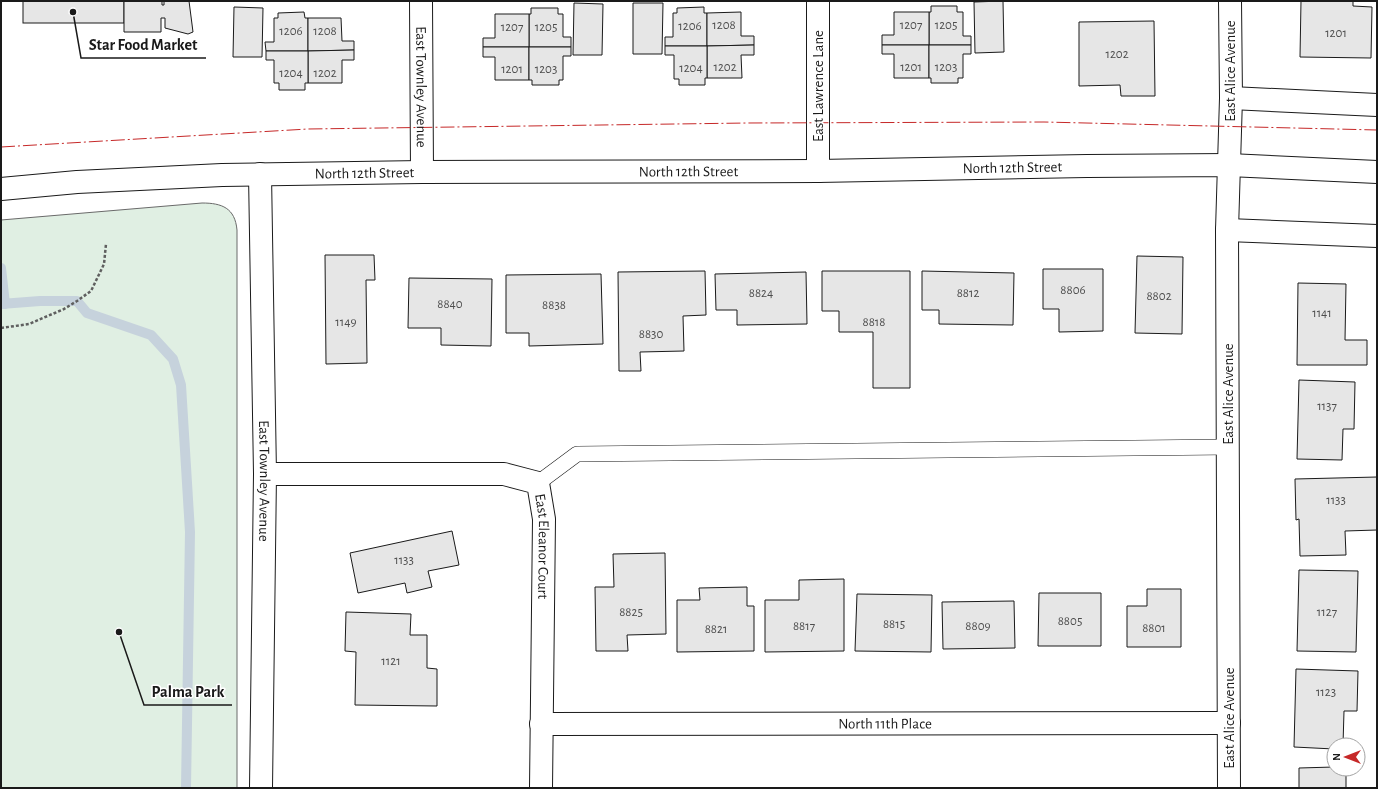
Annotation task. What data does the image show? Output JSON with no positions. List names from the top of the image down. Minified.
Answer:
{"streets":{"street":["East Alice Avenue","East Lawrence Lane","East Townley Avenue","North 12th Street","East Eleanor Court","North 11th Place"]},"crossings":[["East Alice Avenue","North 12th Street"],["East Alice Avenue","North 11th Place"],["East Lawrence Lane","North 12th Street"],["East Townley Avenue","North 12th Street"],["East Townley Avenue","East Eleanor Court"],["East Eleanor Court","North 11th Place"]],"places":["Star Food Market","Palma Park"],"house_numbers":["1208","1207","1205","1206","1207","1205","1206","1208","1201","1202","1202","1201","1203","1204","1201","1203","1204","1202","8806","8824","8812","8802","8840","8838","1141","1149","8818","8830","1137","1133","1133","8825","1127","8805","8815","8817","8809","8801","8821","1121","1123"],"north":"left"}
